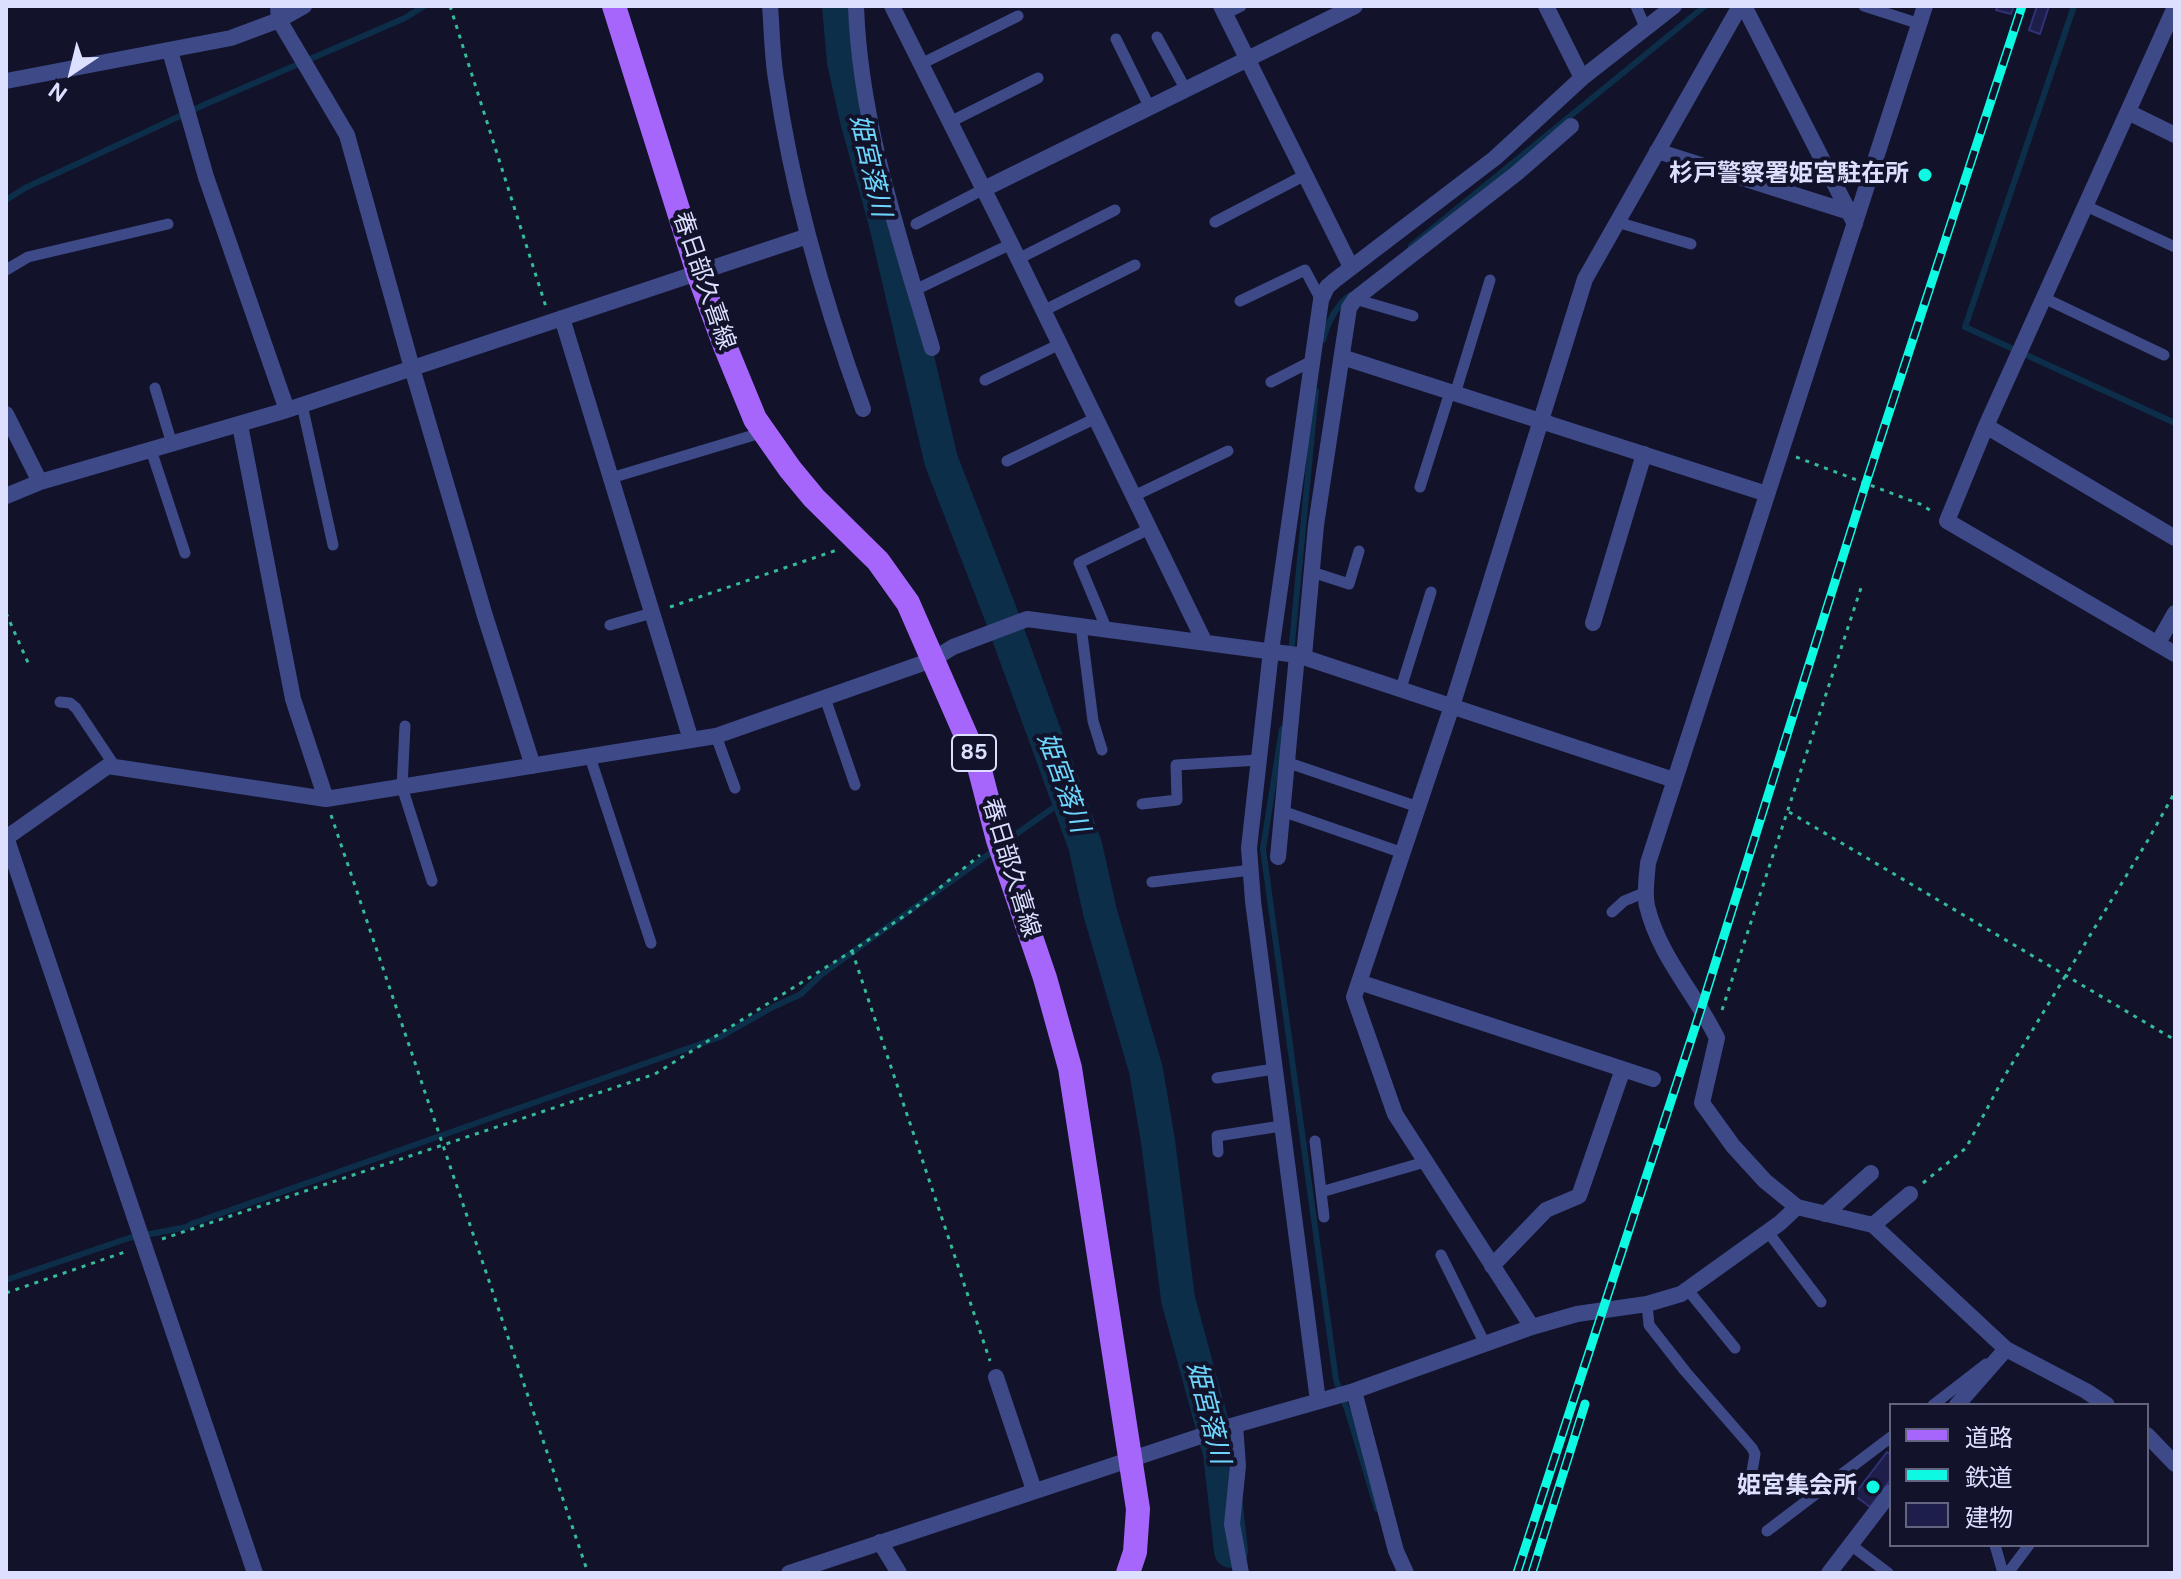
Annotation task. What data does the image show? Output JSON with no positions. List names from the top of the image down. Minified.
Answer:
{"streets":{"main road":["春日部久喜線","85"]},"water":["姫宮落川"],"places":["杉戸警察署姫宮駐在所","姫宮集会所"],"legend":["道路","鉄道","建物"],"north":"bottom left"}
